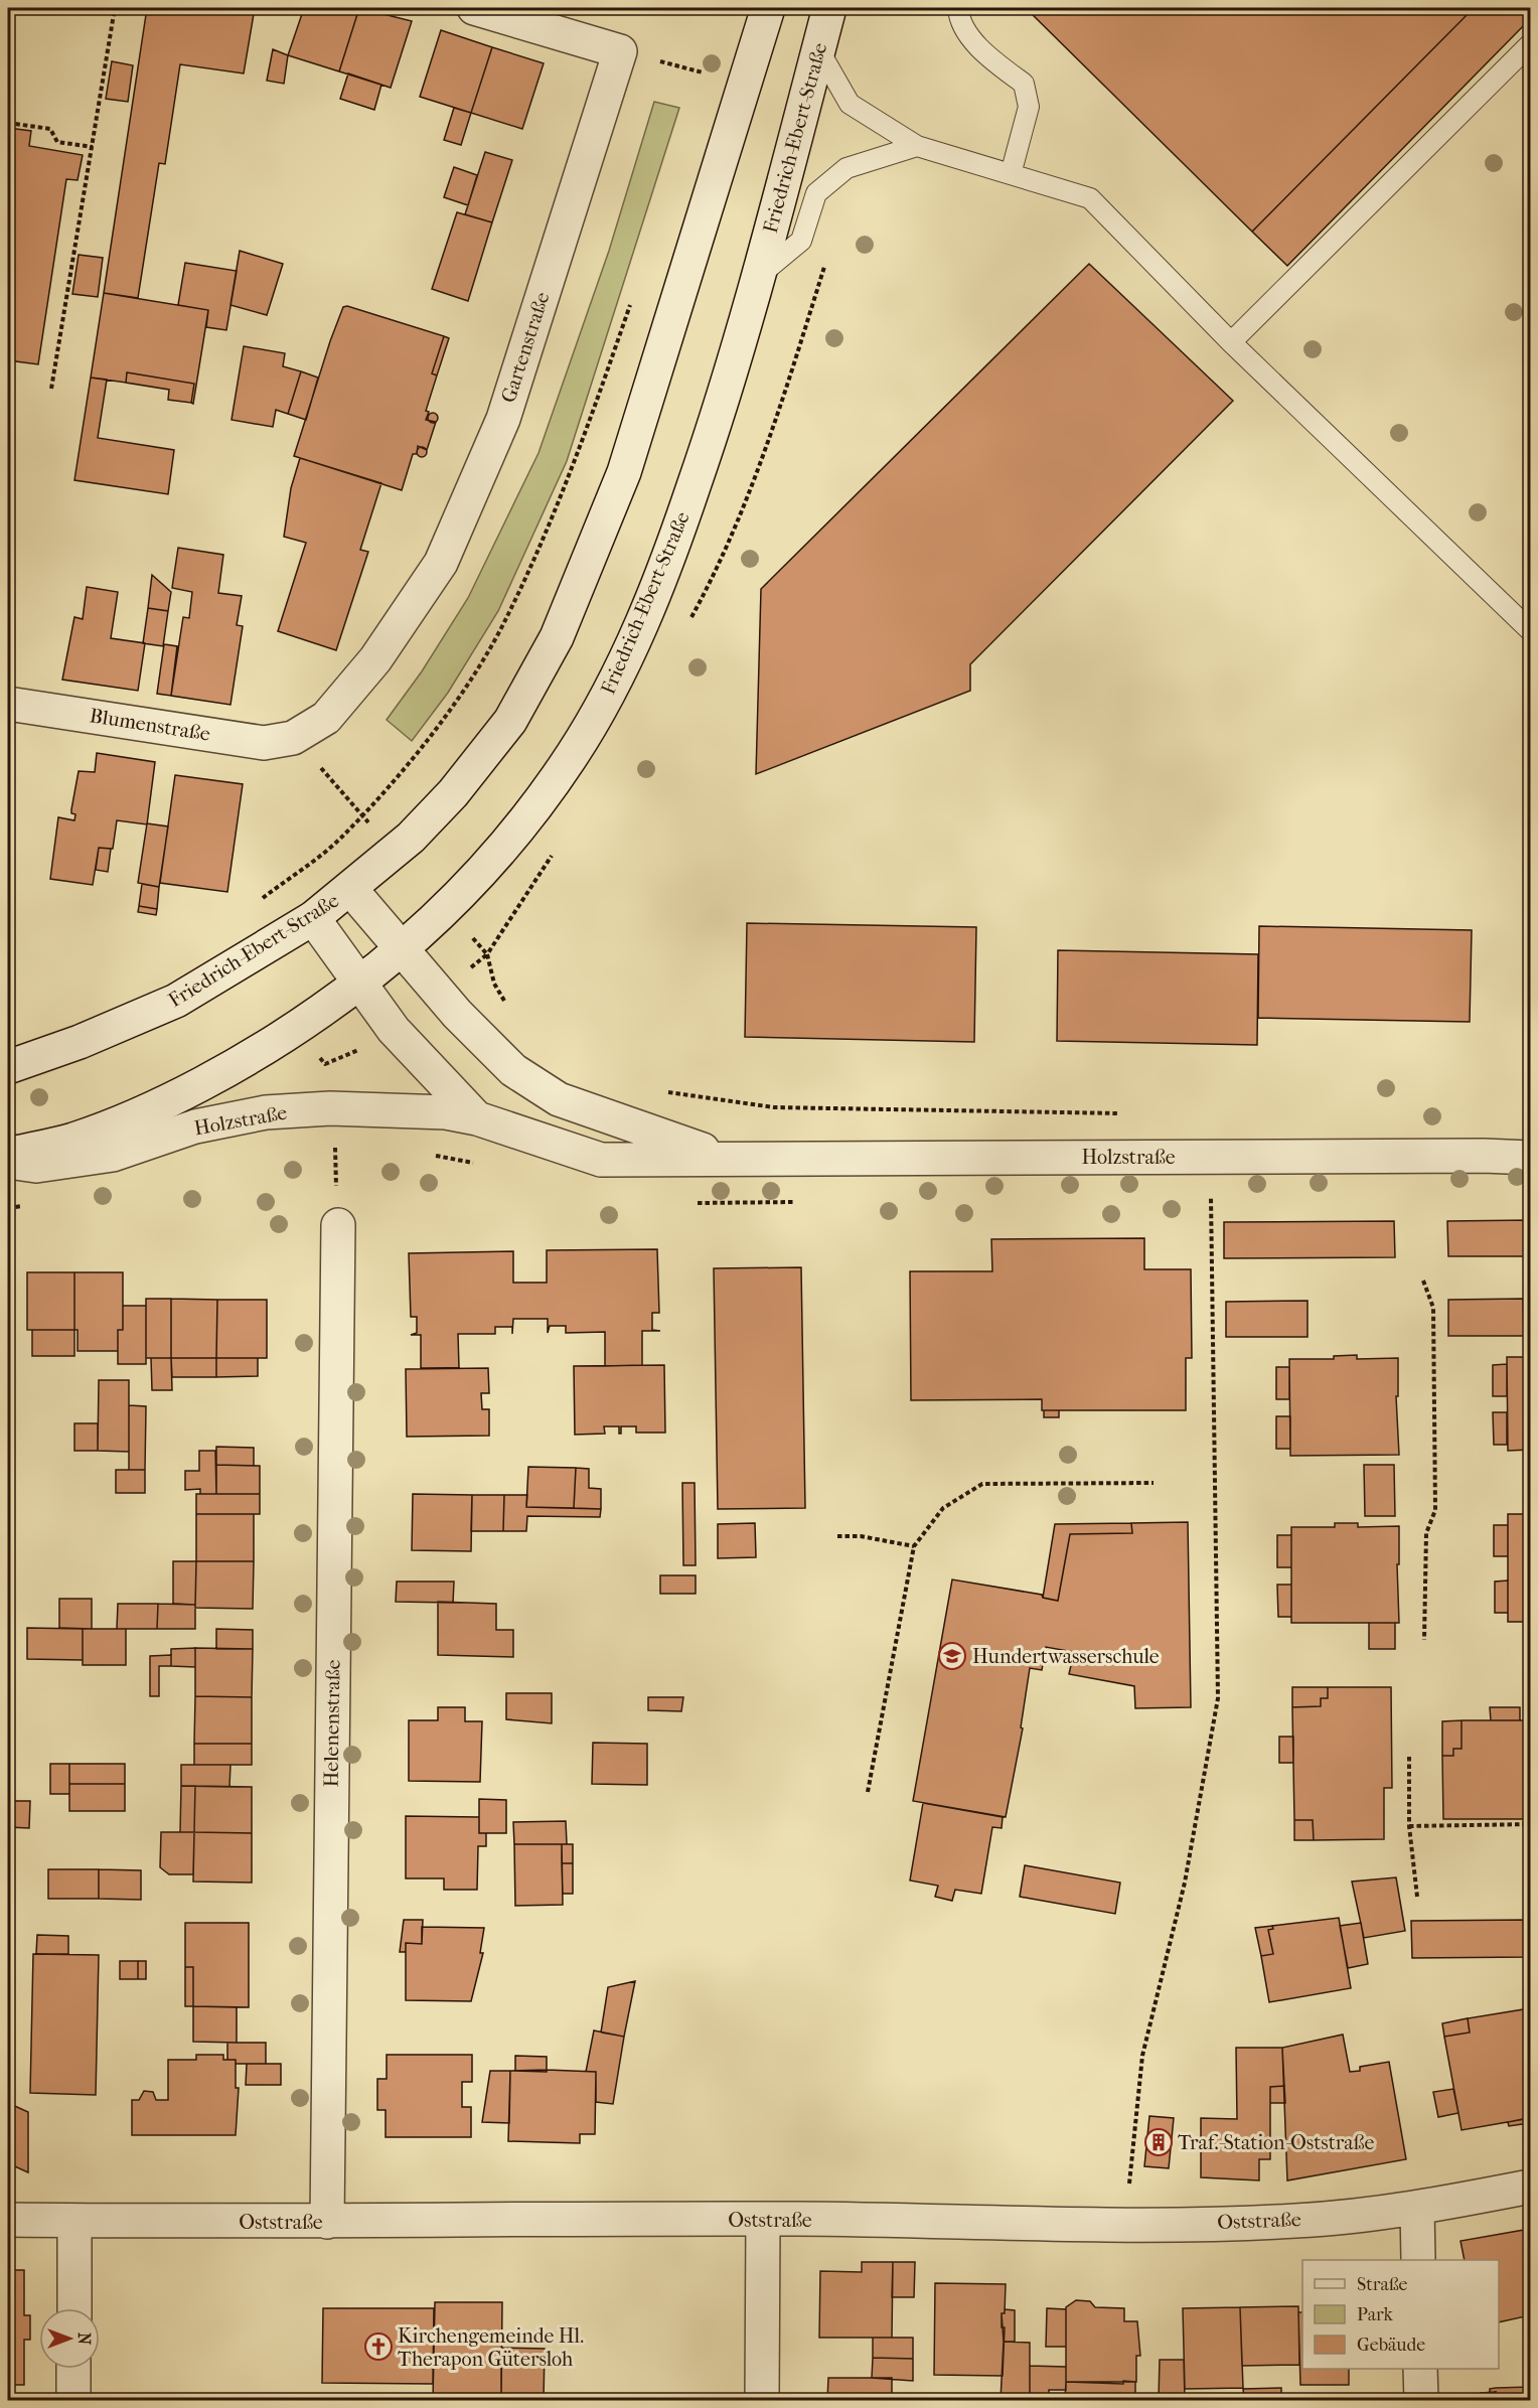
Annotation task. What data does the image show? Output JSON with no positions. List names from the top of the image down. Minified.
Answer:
{"streets":{"street":["Friedrich-Ebert-Straße","Gartenstraße","Blumenstraße","Holzstraße","Helenenstraße","Oststraße"]},"crossings":[["Friedrich-Ebert-Straße","Holzstraße"],["Gartenstraße","Blumenstraße"],["Helenenstraße","Oststraße"]],"places":{"school or university":["Hundertwasserschule"],"building":["Traf.-Station-Oststraße"],"church":["Kirchengemeinde Hl. Therapon Gütersloh"]},"legend":["Straße","Park","Gebäude"],"north":"right"}
